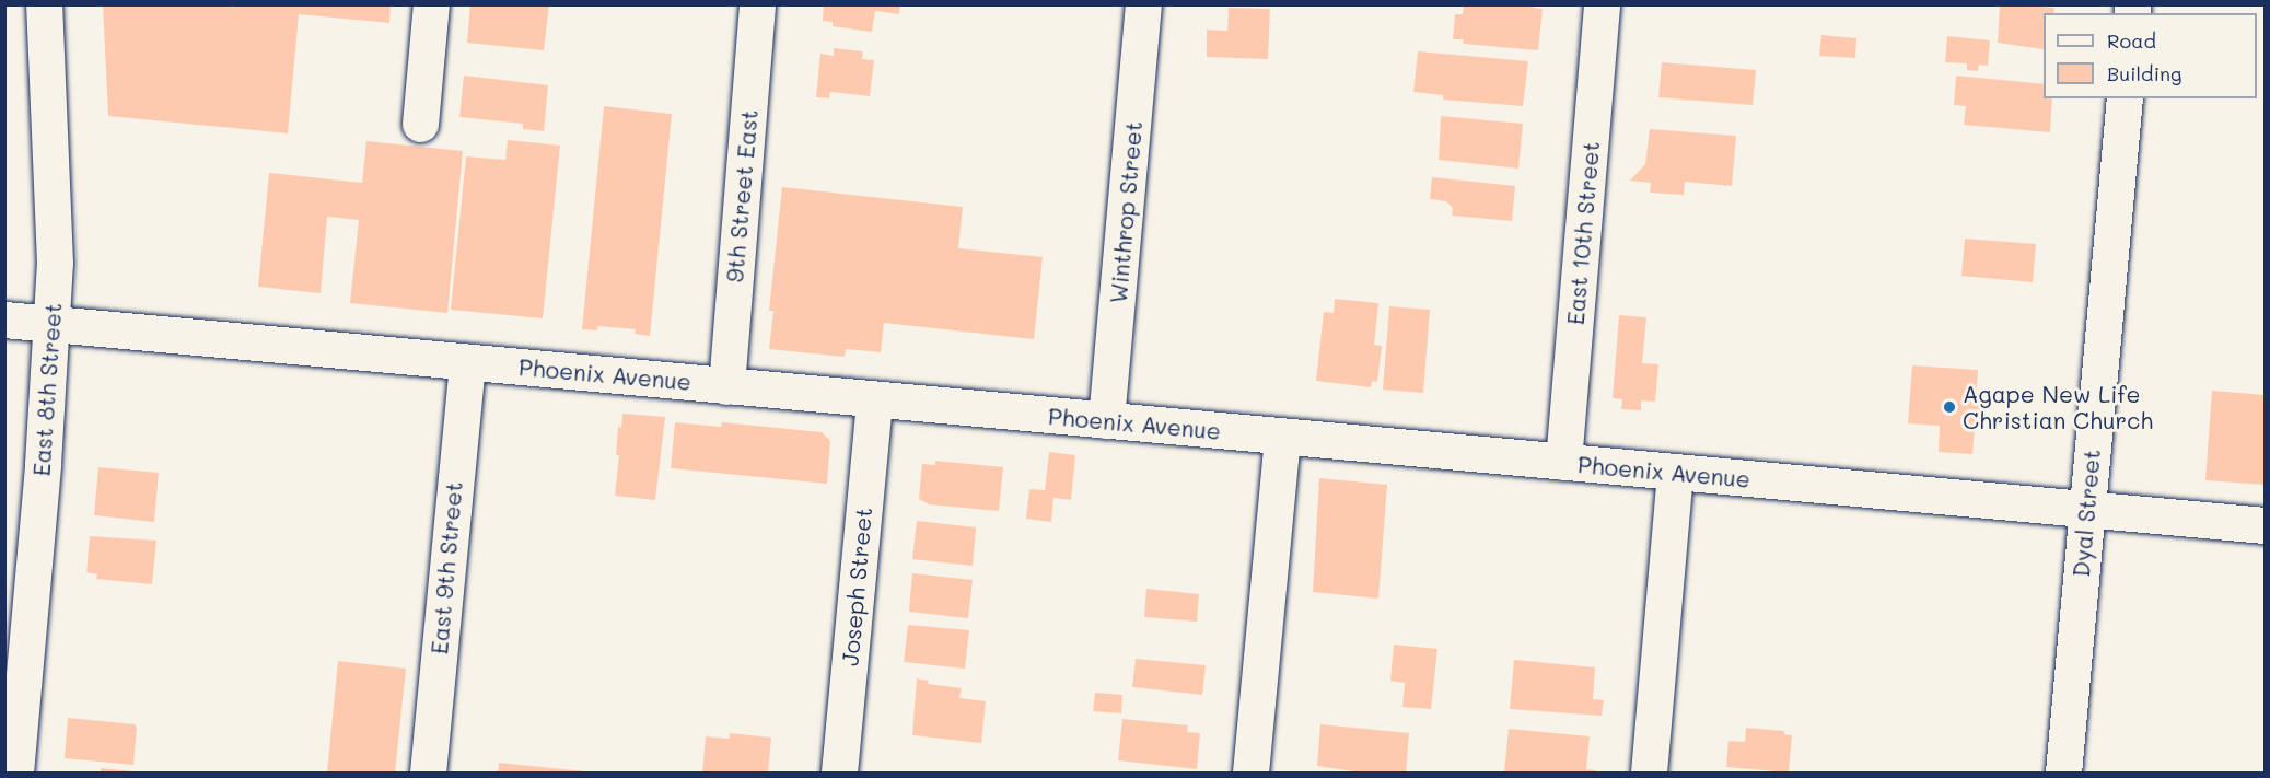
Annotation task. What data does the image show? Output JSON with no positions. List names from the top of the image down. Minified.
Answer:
{"streets":{"street":["9th Street East","Winthrop Street","East 10th Street","Phoenix Avenue","East 8th Street","Dyal Street","East 9th Street","Joseph Street"]},"crossings":[["9th Street East","Phoenix Avenue"],["Winthrop Street","Phoenix Avenue"],["East 10th Street","Phoenix Avenue"],["Phoenix Avenue","East 8th Street"],["Phoenix Avenue","Dyal Street"],["Phoenix Avenue","East 9th Street"],["Phoenix Avenue","Joseph Street"]],"places":["Agape New Life Christian Church"],"legend":["Road","Building"]}
